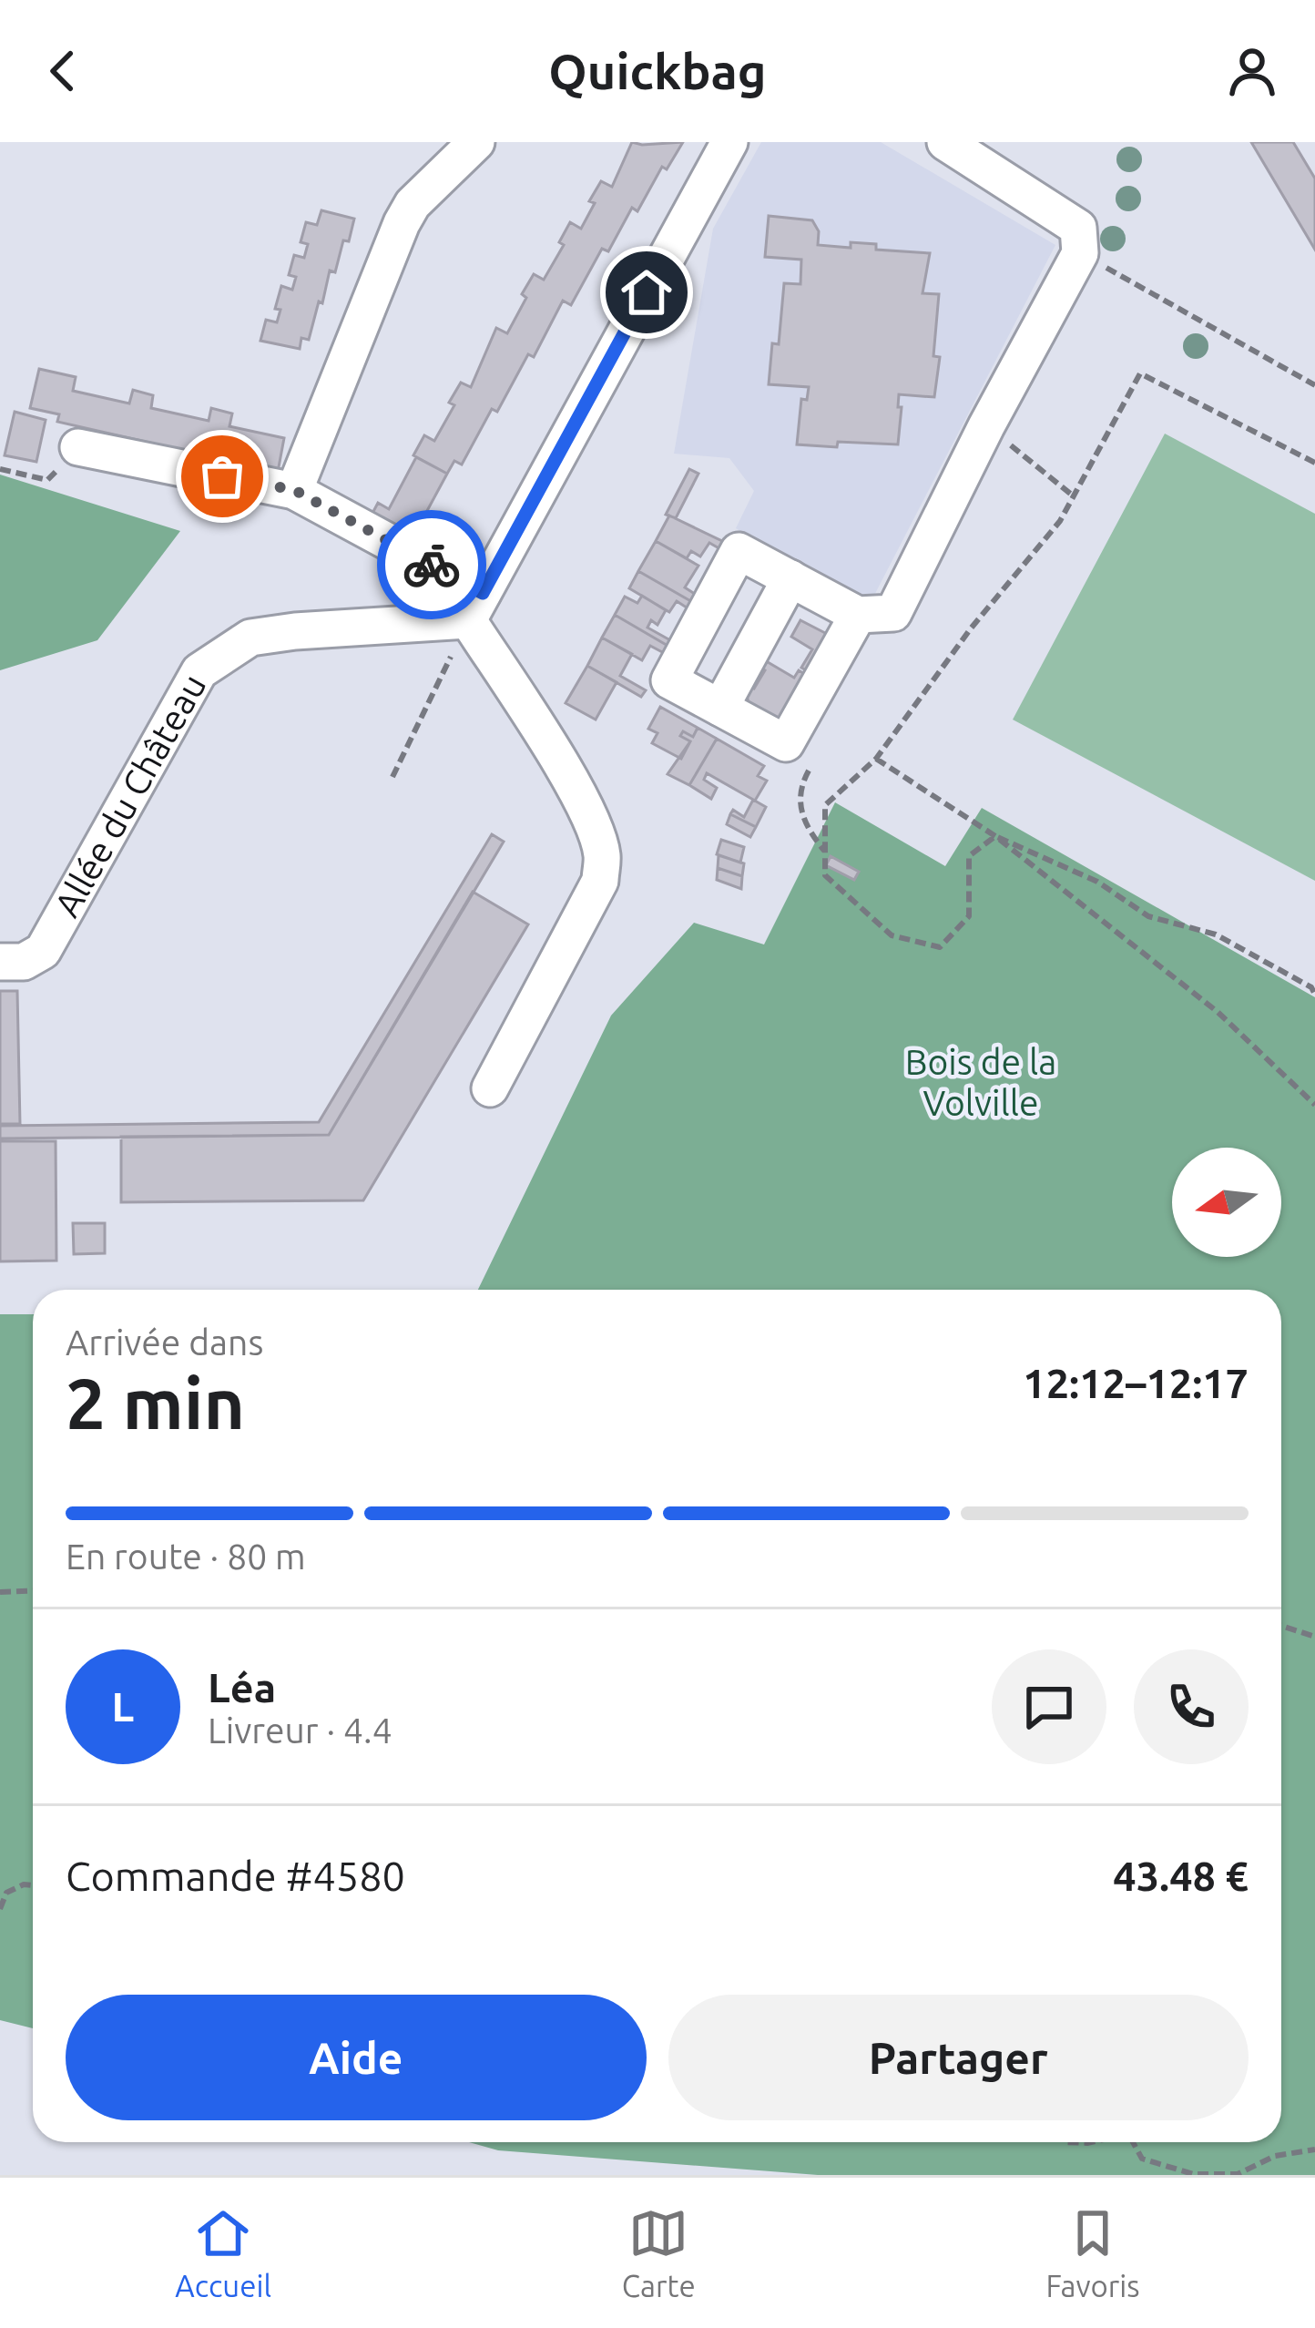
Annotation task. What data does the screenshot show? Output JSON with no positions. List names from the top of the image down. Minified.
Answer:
{"streets":{"street":["Allée du Château"]},"parks":["Bois de la Volville"],"north":"left","page":{"header":"Quickbag","heading":["2 min","Arrivée dans","12:12–12:17"],"panel":["Léa","Livreur · 4.4","Commande #4580","43.48 €"],"bar":"En route · 80 m","round":"L","buttons":["Aide","Partager"],"tabs":["Accueil","Carte","Favoris"]}}
